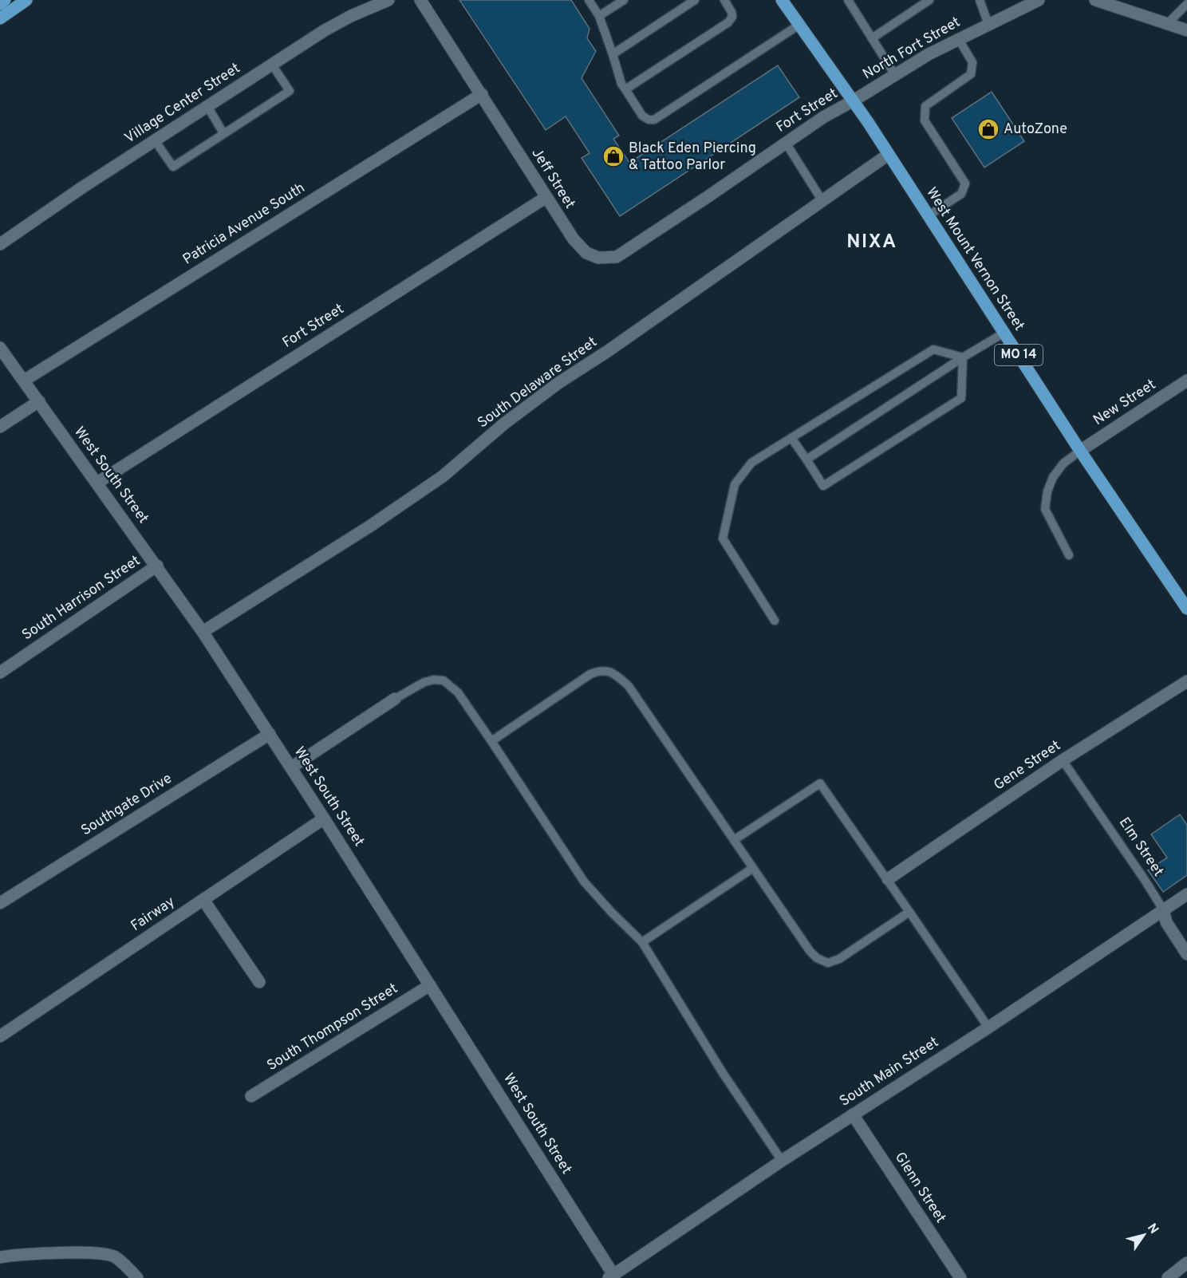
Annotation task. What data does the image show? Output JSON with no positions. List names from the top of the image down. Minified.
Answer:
{"streets":{"main road":["West Mount Vernon Street","MO 14"],"street":["North Fort Street","Village Center Street","Fort Street","Jeff Street","Patricia Avenue South","South Delaware Street","New Street","West South Street","South Harrison Street","Gene Street","Southgate Drive","Elm Street","Fairway","South Thompson Street","South Main Street","Glenn Street"]},"crossings":[["North Fort Street","Fort Street"],["North Fort Street","West Mount Vernon Street"],["Fort Street","Jeff Street"],["Fort Street","West Mount Vernon Street"],["Fort Street","West South Street"],["Jeff Street","Patricia Avenue South"],["Patricia Avenue South","West South Street"],["West Mount Vernon Street","South Delaware Street"],["West Mount Vernon Street","New Street"],["South Delaware Street","West South Street"],["West South Street","South Harrison Street"],["West South Street","Southgate Drive"],["West South Street","Fairway"],["West South Street","South Thompson Street"],["West South Street","South Main Street"],["Gene Street","Elm Street"],["Elm Street","South Main Street"],["South Main Street","Glenn Street"]],"districts":["NIXA"],"places":{"shop":["AutoZone","Black Eden Piercing & Tattoo Parlor"]},"north":"top right"}
